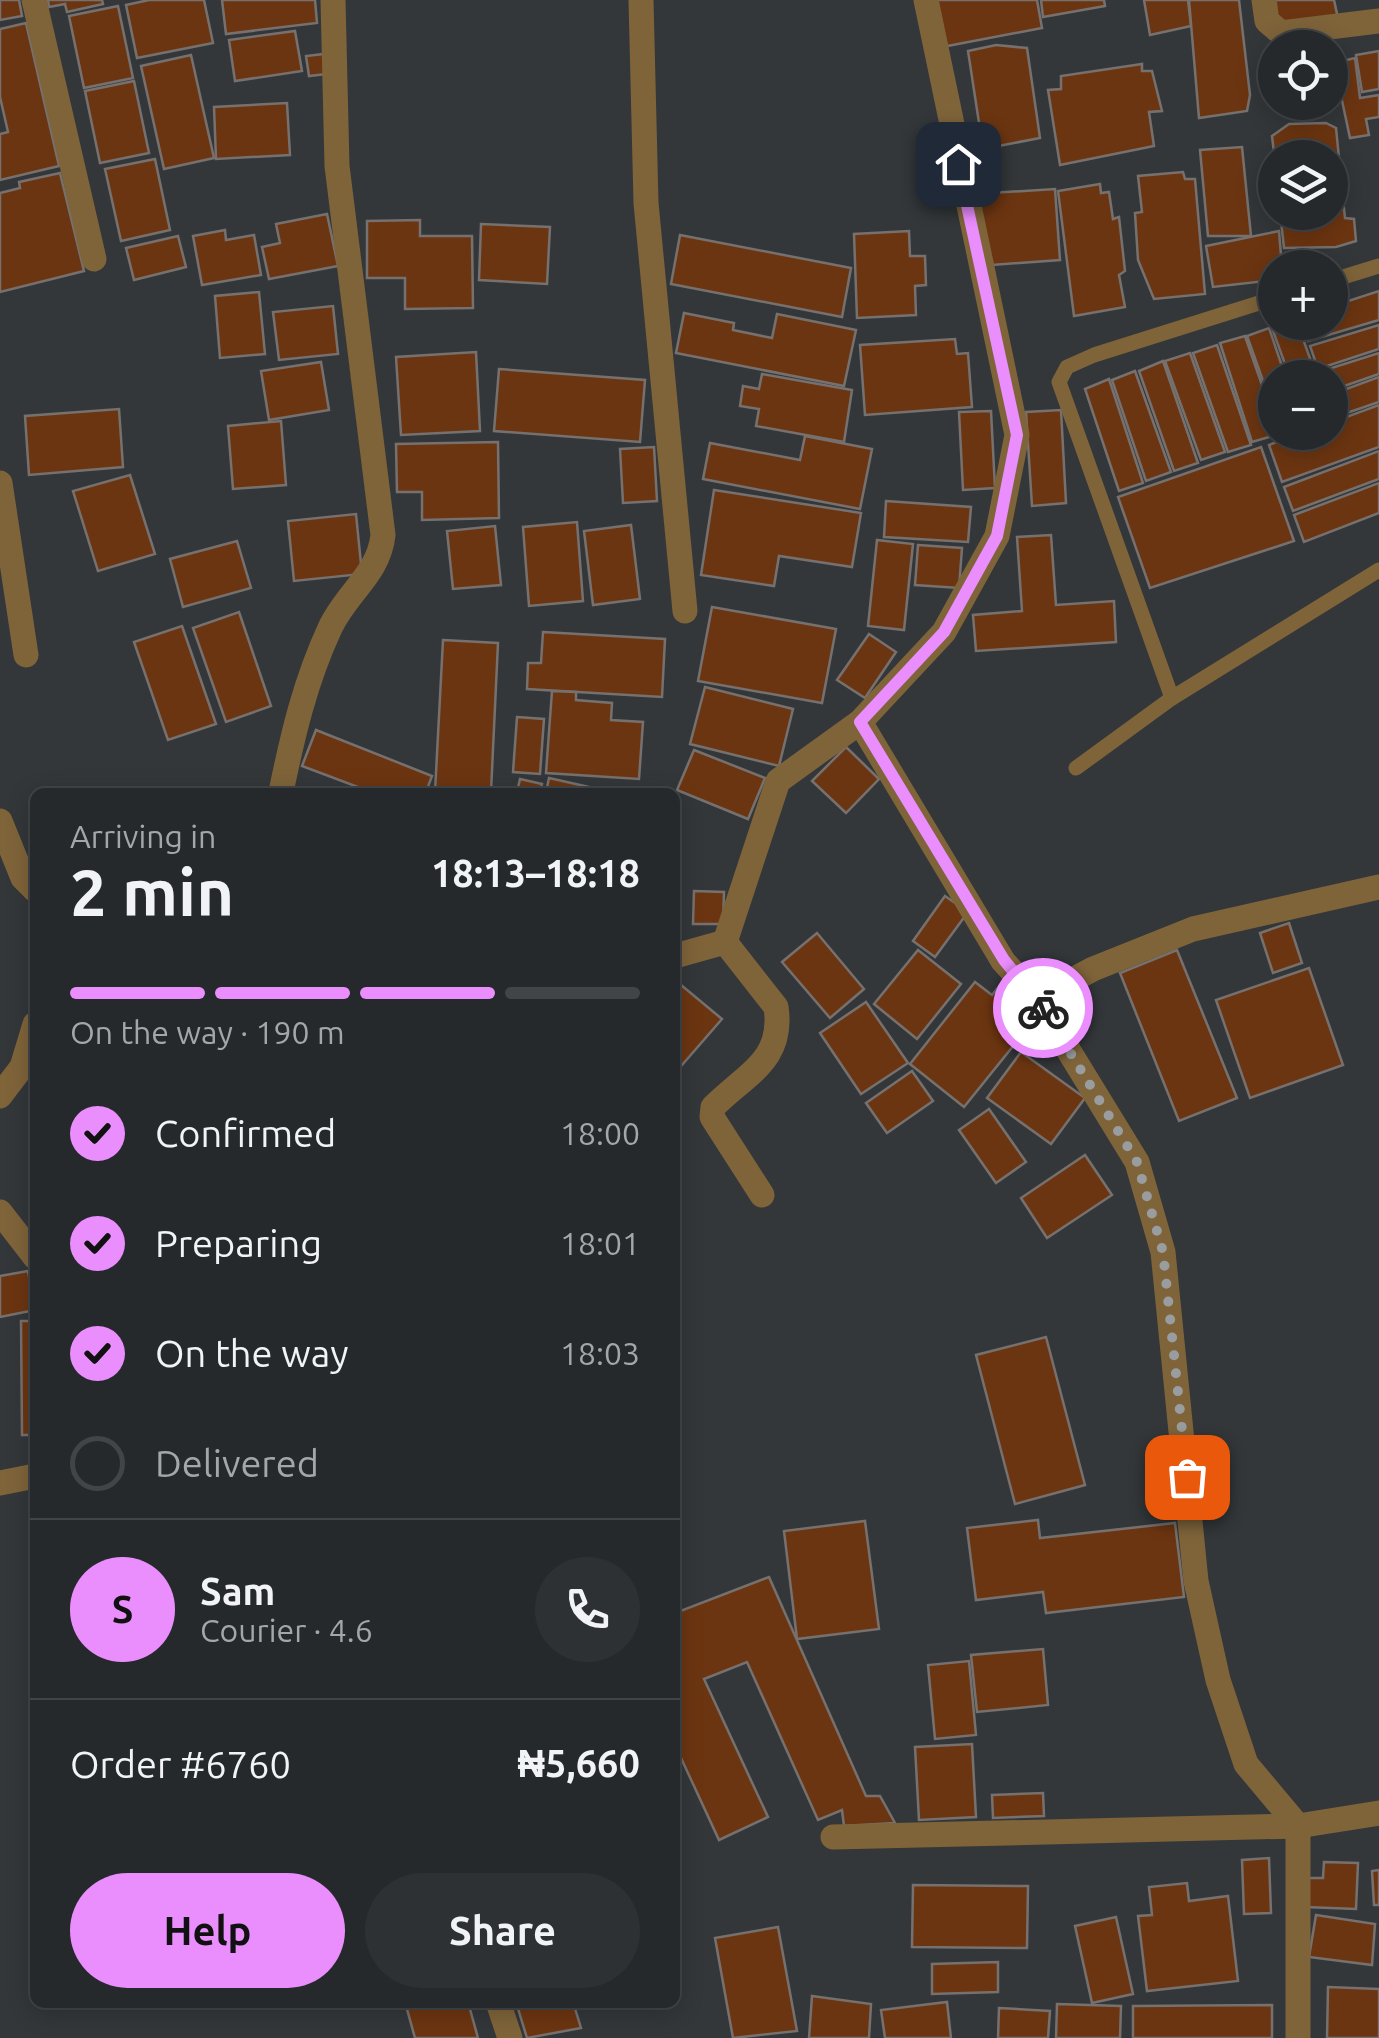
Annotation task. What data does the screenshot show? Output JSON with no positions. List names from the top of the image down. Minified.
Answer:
{"page":{"map_buttons":["+","−"],"heading":["2 min","Arriving in","18:13–18:18"],"panel":["Sam","Courier · 4.6","Order #6760","₦5,660"],"bar":"On the way · 190 m","list":[["Confirmed","18:00"],["Preparing","18:01"],["On the way","18:03"],"Delivered"],"round":"S","buttons":["Help","Share"]}}
